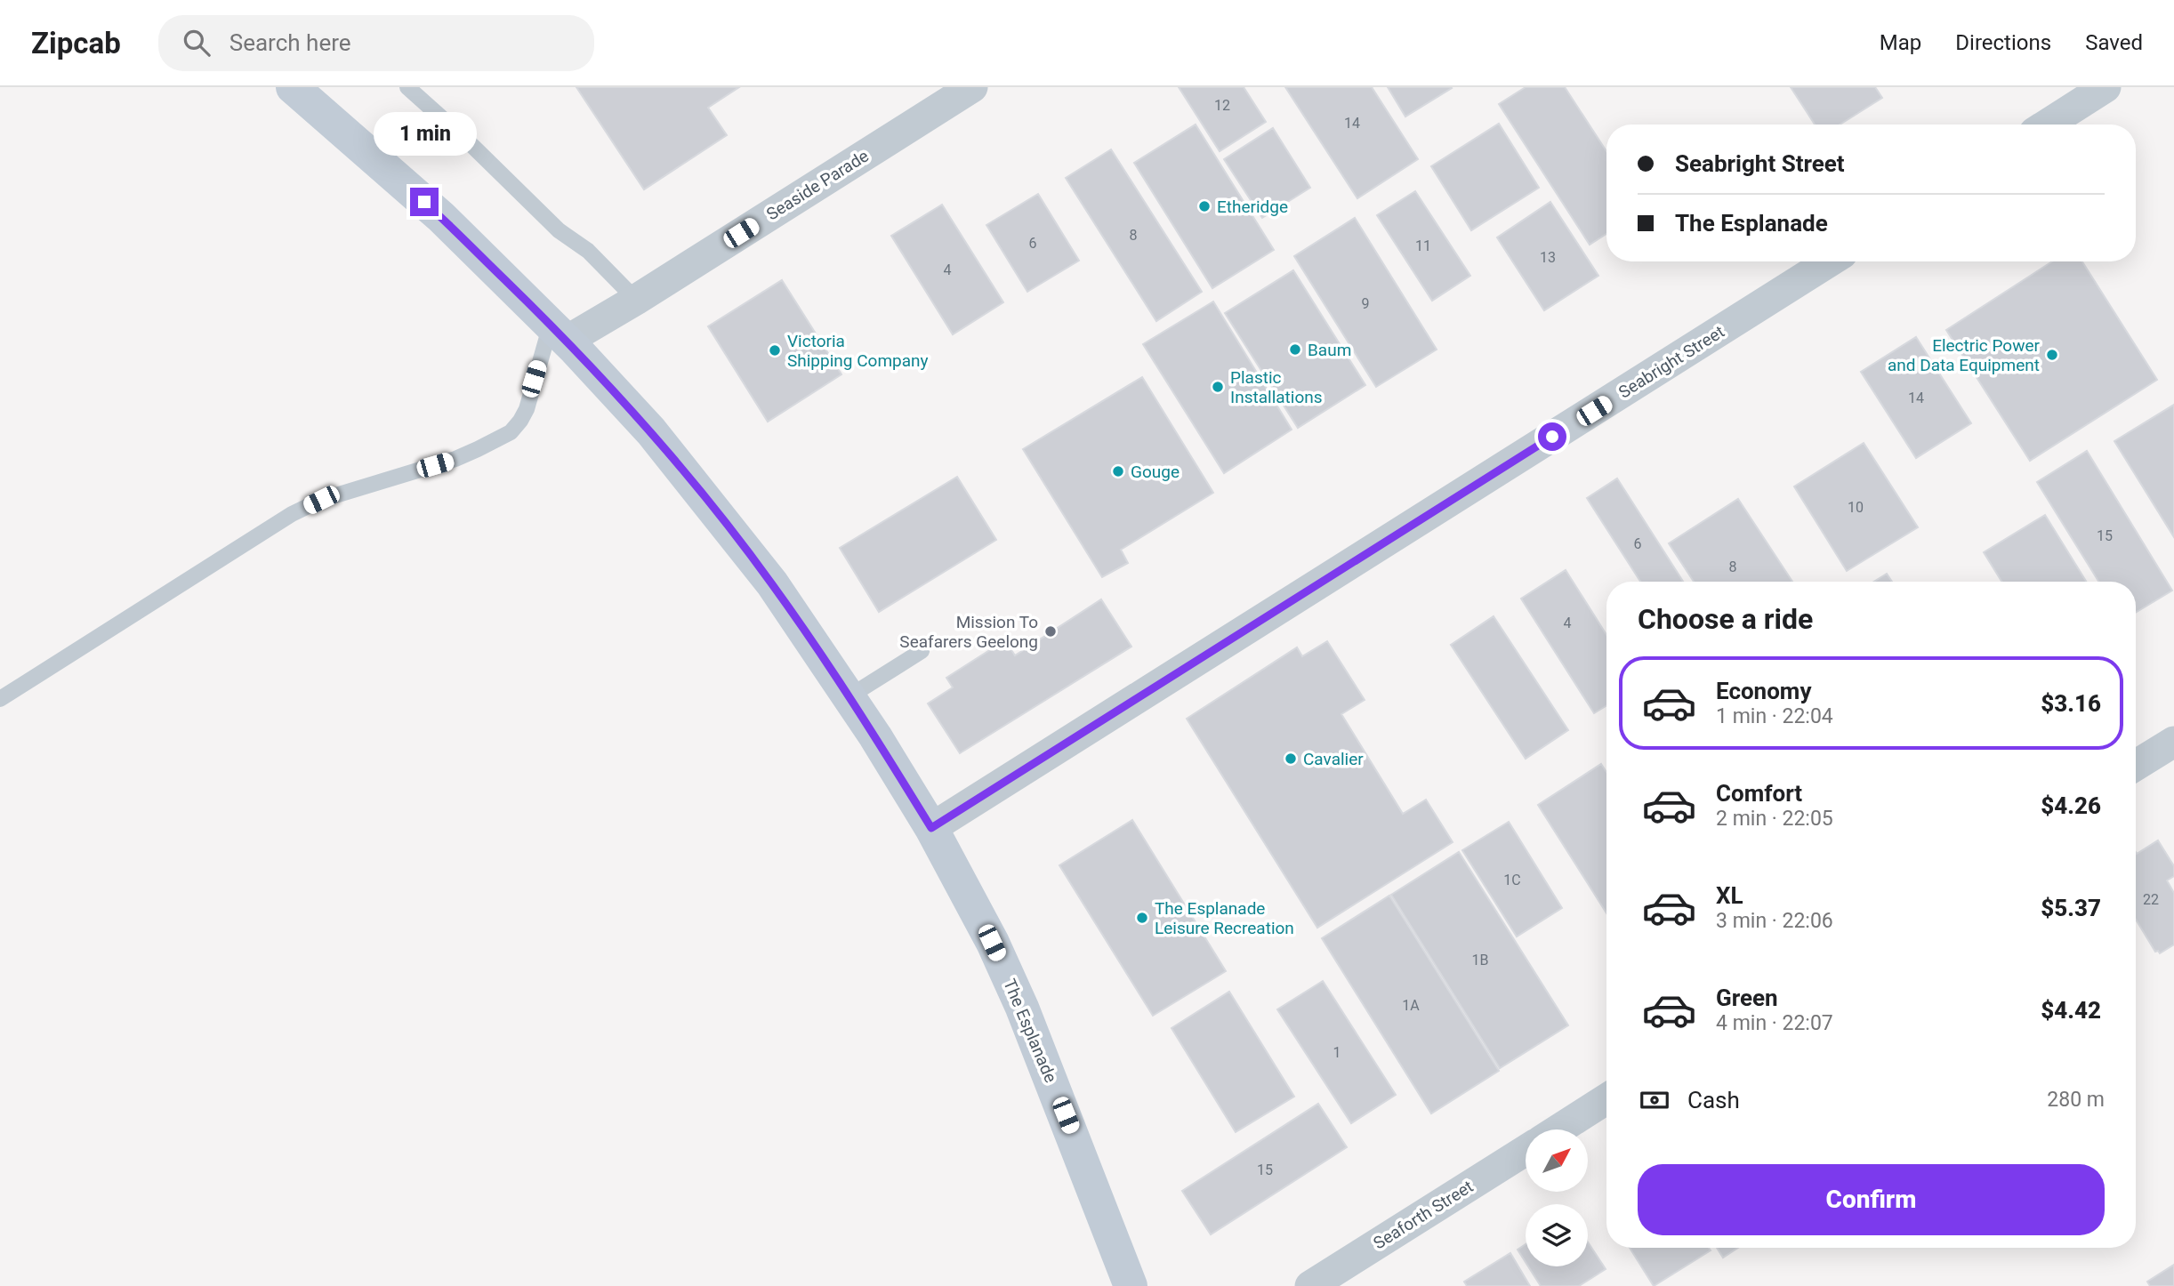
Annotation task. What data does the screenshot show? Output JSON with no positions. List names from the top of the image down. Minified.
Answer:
{"streets":{"street":["Seaside Parade","Seabright Street","The Esplanade","Seaforth Street"]},"crossings":[["Seaside Parade","The Esplanade"],["Seabright Street","The Esplanade"]],"places":["Etheridge","Baum","Victoria Shipping Company","Electric Power and Data Equipment","Plastic Installations","Gouge","Mission To Seafarers Geelong","Cavalier","The Esplanade Leisure Recreation"],"house_numbers":["12","14","8","6","11","13","4","9","14","10","15","6","8","4","1C","22","1B","1A","1","15"],"north":"top right","page":{"header":"Zipcab","search":"Search here","nav":["Map","Directions","Saved"],"bubble":"1 min","banner":["Seabright Street","The Esplanade"],"heading":"Choose a ride","list":[{"name":"Economy","note":"1 min · 22:04","value":"$3.16"},{"name":"Comfort","note":"2 min · 22:05","value":"$4.26"},{"name":"XL","note":"3 min · 22:06","value":"$5.37"},{"name":"Green","note":"4 min · 22:07","value":"$4.42"}],"pay":["Cash","280 m"],"buttons":"Confirm"}}
